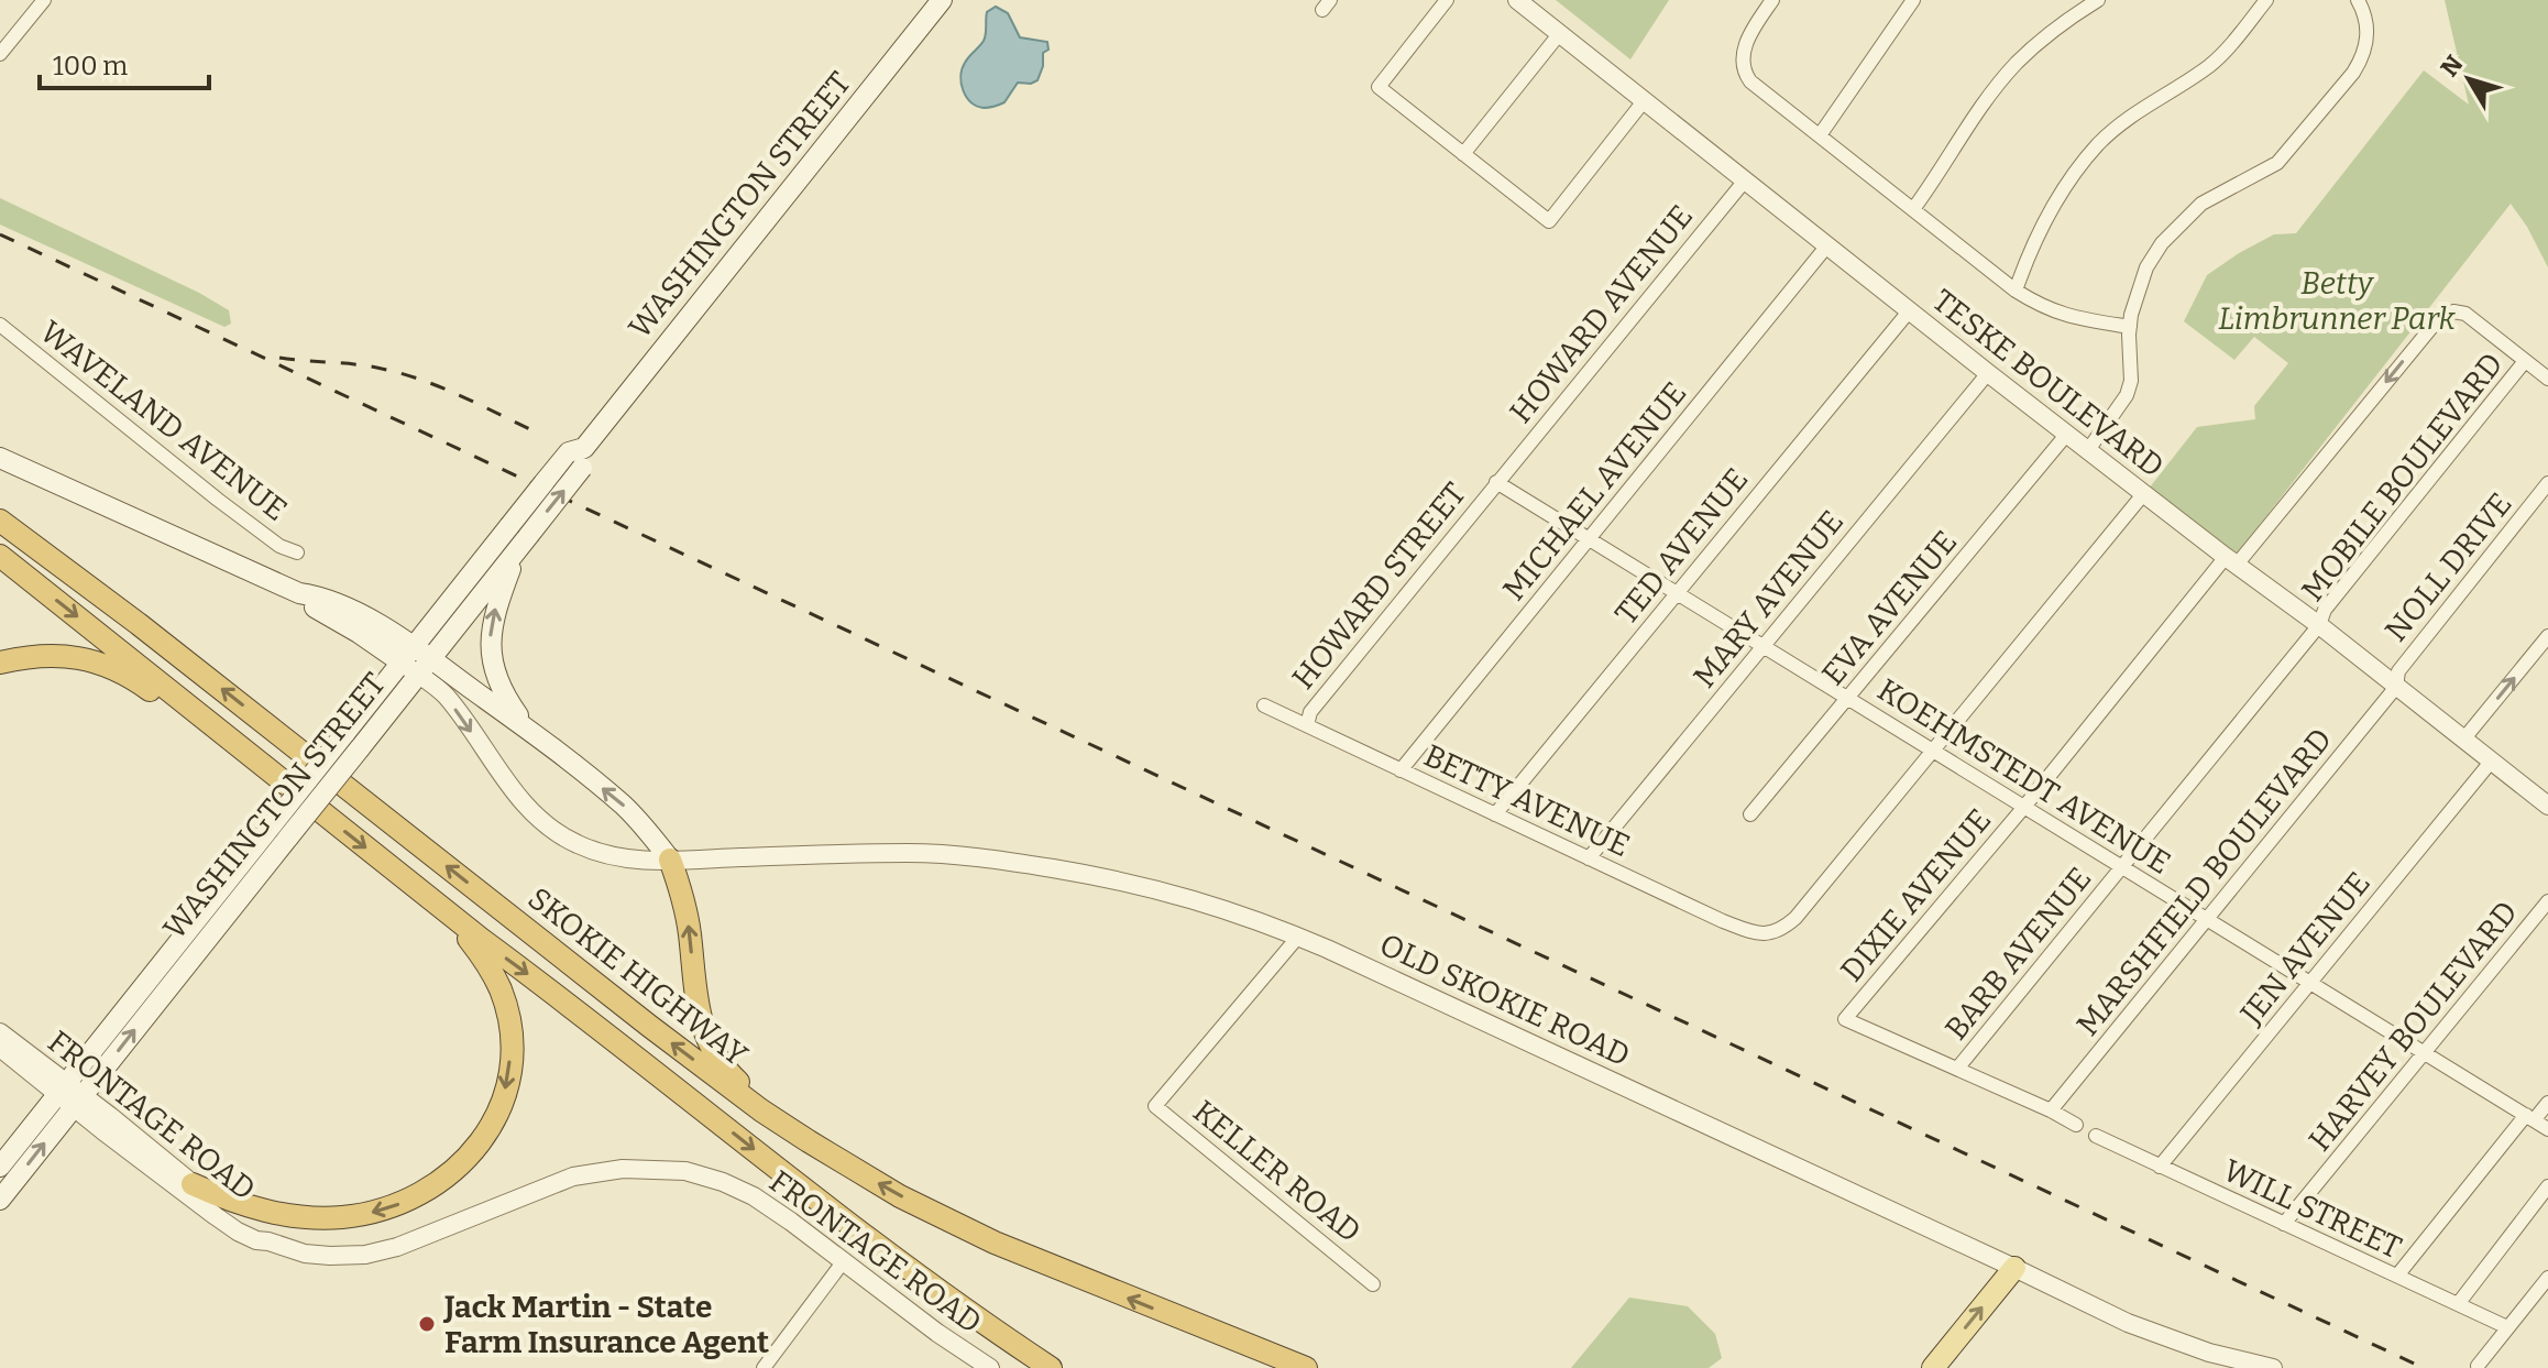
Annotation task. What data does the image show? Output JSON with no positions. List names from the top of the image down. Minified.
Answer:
{"streets":{"highway":["SKOKIE HIGHWAY"],"main road":["WASHINGTON STREET"],"street":["HOWARD AVENUE","TESKE BOULEVARD","WAVELAND AVENUE","MOBILE BOULEVARD","MICHAEL AVENUE","TED AVENUE","NOLL DRIVE","HOWARD STREET","MARY AVENUE","EVA AVENUE","KOEHMSTEDT AVENUE","BETTY AVENUE","MARSHFIELD BOULEVARD","DIXIE AVENUE","JEN AVENUE","BARB AVENUE","OLD SKOKIE ROAD","HARVEY BOULEVARD","FRONTAGE ROAD","KELLER ROAD","WILL STREET"]},"crossings":[["WASHINGTON STREET","OLD SKOKIE ROAD"],["WASHINGTON STREET","FRONTAGE ROAD"],["HOWARD AVENUE","TESKE BOULEVARD"],["HOWARD AVENUE","HOWARD STREET"],["HOWARD AVENUE","KOEHMSTEDT AVENUE"],["TESKE BOULEVARD","MOBILE BOULEVARD"],["TESKE BOULEVARD","MICHAEL AVENUE"],["TESKE BOULEVARD","TED AVENUE"],["TESKE BOULEVARD","NOLL DRIVE"],["TESKE BOULEVARD","MARY AVENUE"],["TESKE BOULEVARD","EVA AVENUE"],["TESKE BOULEVARD","MARSHFIELD BOULEVARD"],["TESKE BOULEVARD","DIXIE AVENUE"],["TESKE BOULEVARD","JEN AVENUE"],["TESKE BOULEVARD","BARB AVENUE"],["MOBILE BOULEVARD","DIXIE AVENUE"],["MOBILE BOULEVARD","BARB AVENUE"],["MICHAEL AVENUE","KOEHMSTEDT AVENUE"],["MICHAEL AVENUE","BETTY AVENUE"],["TED AVENUE","KOEHMSTEDT AVENUE"],["TED AVENUE","BETTY AVENUE"],["NOLL DRIVE","MARSHFIELD BOULEVARD"],["HOWARD STREET","KOEHMSTEDT AVENUE"],["HOWARD STREET","BETTY AVENUE"],["MARY AVENUE","KOEHMSTEDT AVENUE"],["MARY AVENUE","BETTY AVENUE"],["EVA AVENUE","KOEHMSTEDT AVENUE"],["KOEHMSTEDT AVENUE","BETTY AVENUE"],["KOEHMSTEDT AVENUE","MARSHFIELD BOULEVARD"],["KOEHMSTEDT AVENUE","DIXIE AVENUE"],["KOEHMSTEDT AVENUE","JEN AVENUE"],["KOEHMSTEDT AVENUE","BARB AVENUE"],["KOEHMSTEDT AVENUE","HARVEY BOULEVARD"],["DIXIE AVENUE","BARB AVENUE"],["JEN AVENUE","WILL STREET"],["OLD SKOKIE ROAD","KELLER ROAD"],["HARVEY BOULEVARD","WILL STREET"]],"parks":["Betty Limbrunner Park"],"places":["Jack Martin - State Farm Insurance Agent"],"scale_bar":"100 m","north":"top left"}
